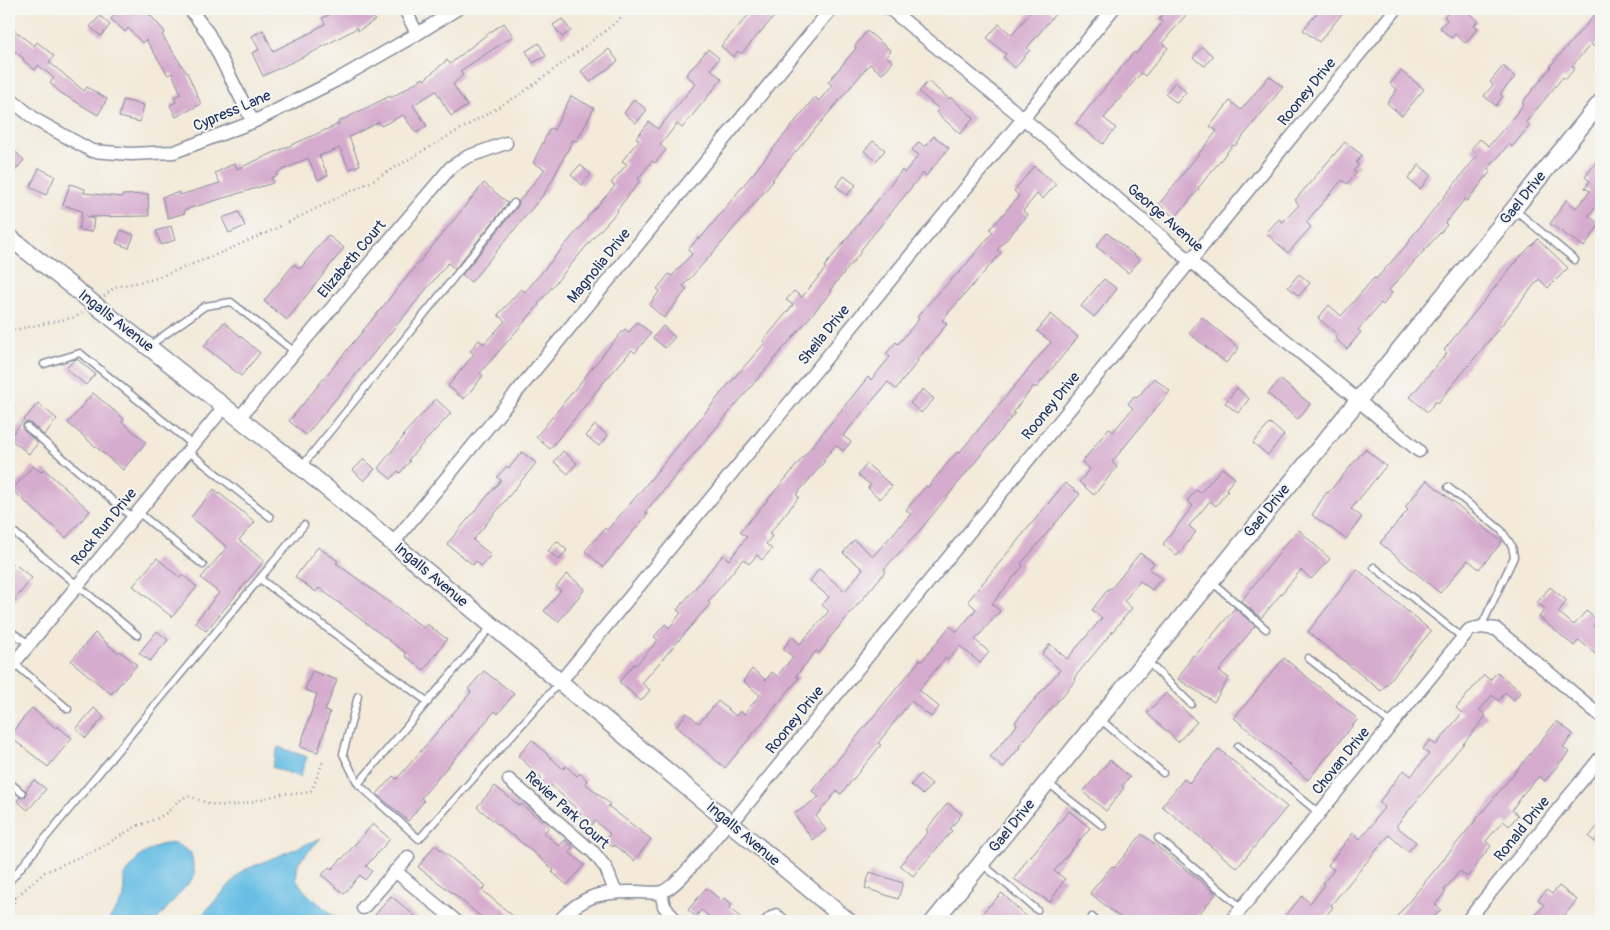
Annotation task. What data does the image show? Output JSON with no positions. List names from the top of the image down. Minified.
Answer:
{"streets":{"street":["Rooney Drive","Cypress Lane","Gael Drive","George Avenue","Elizabeth Court","Magnolia Drive","Ingalls Avenue","Sheila Drive","Rock Run Drive","Chovan Drive","Revier Park Court","Ronald Drive"]},"crossings":[["Rooney Drive","George Avenue"],["Rooney Drive","Ingalls Avenue"],["Gael Drive","George Avenue"],["George Avenue","Sheila Drive"],["Elizabeth Court","Ingalls Avenue"],["Magnolia Drive","Ingalls Avenue"],["Ingalls Avenue","Sheila Drive"],["Ingalls Avenue","Rock Run Drive"]]}
